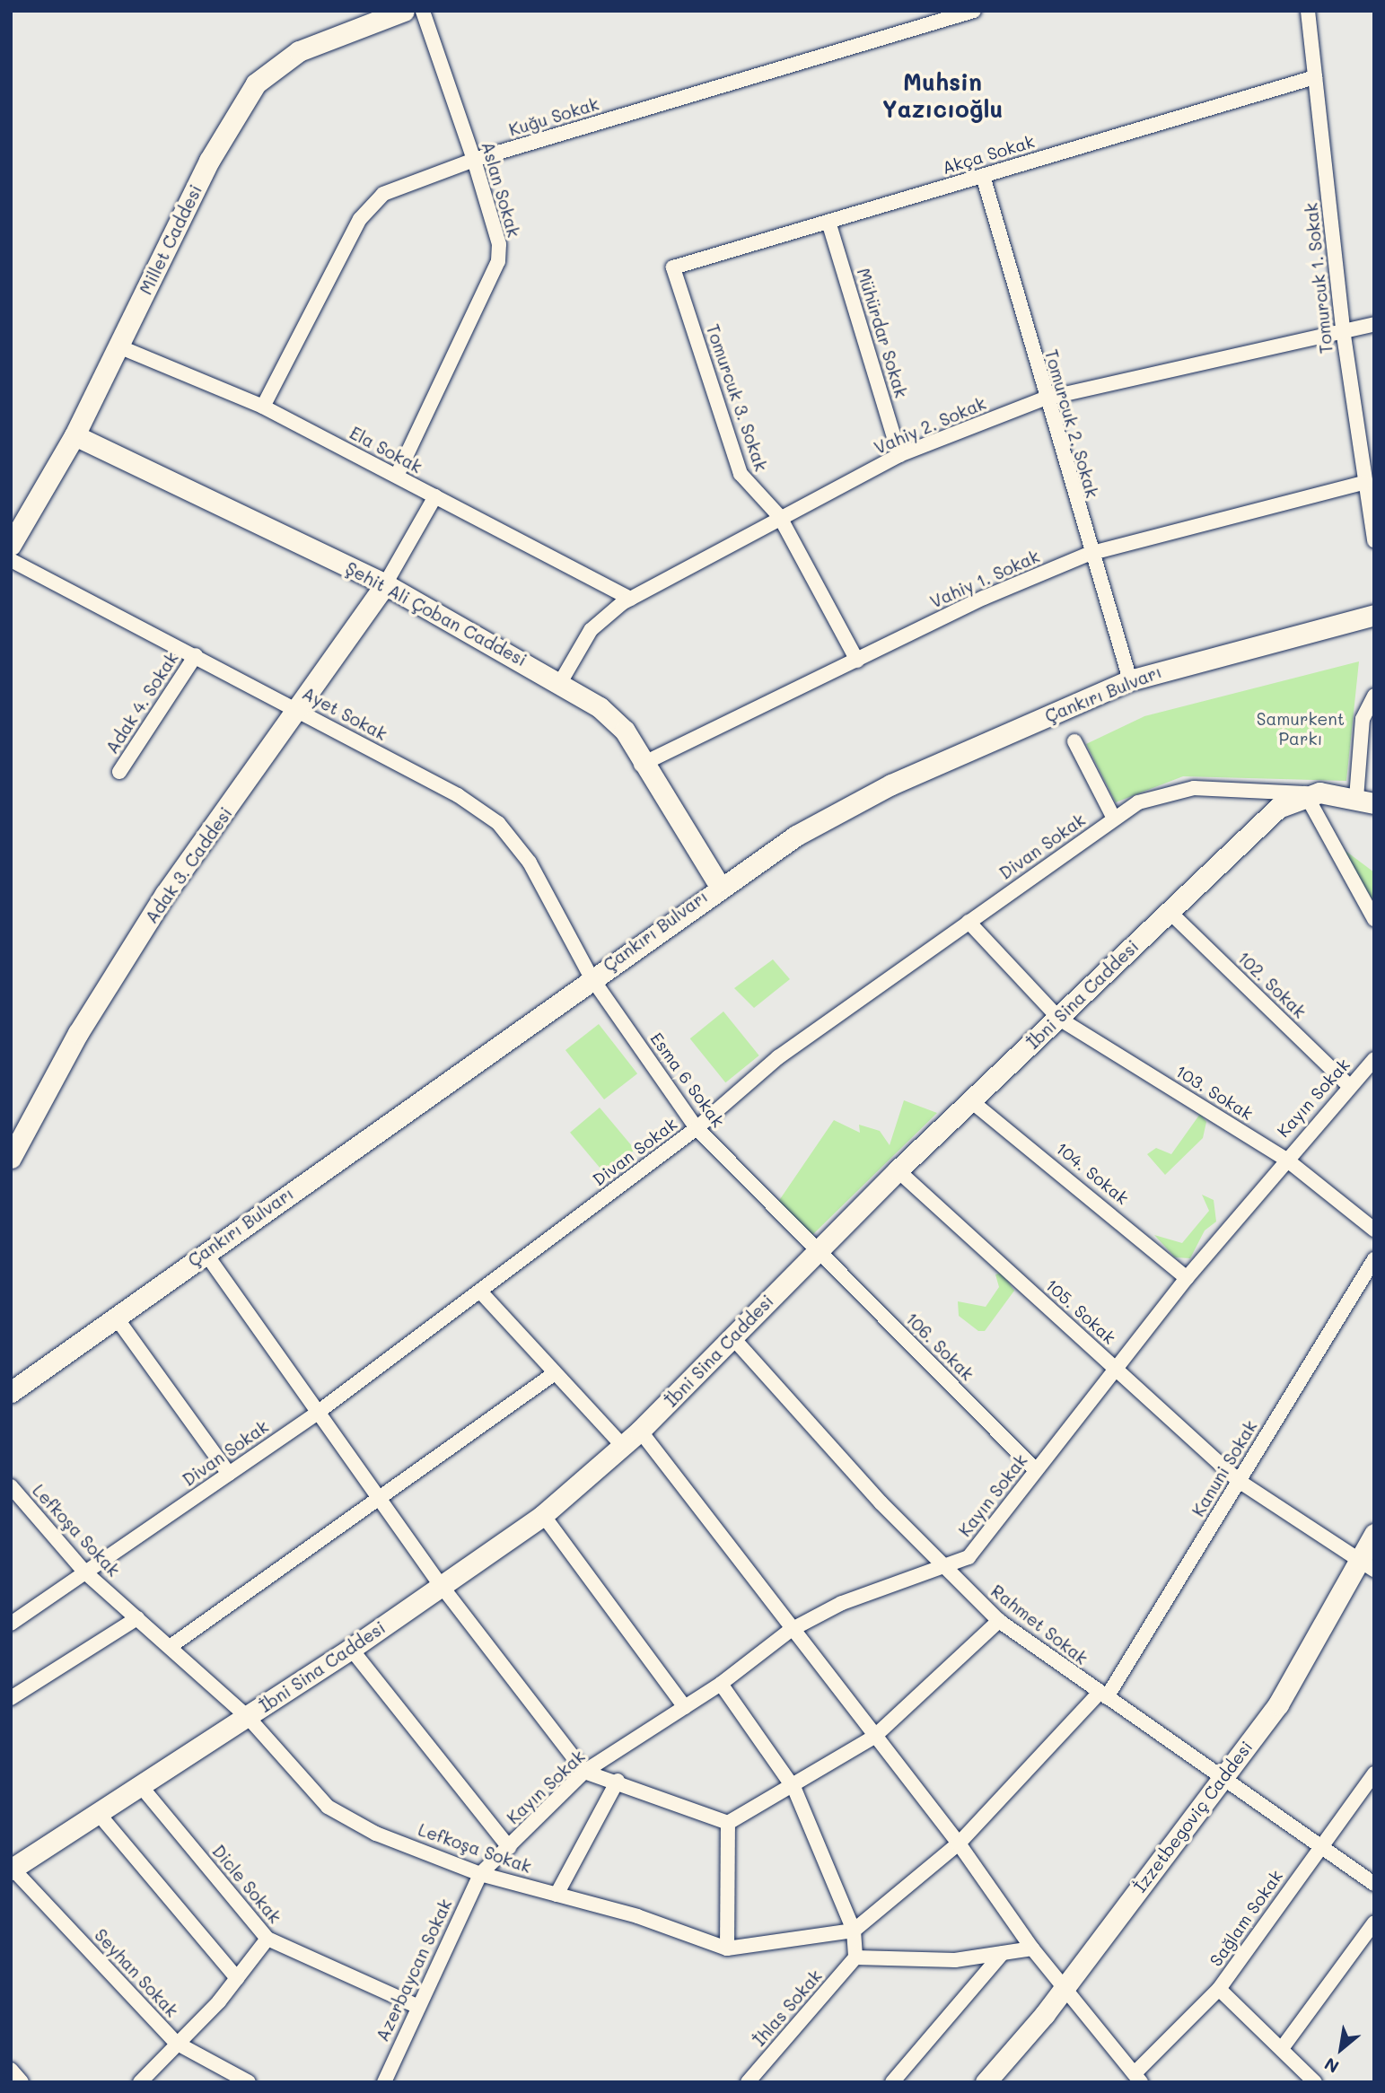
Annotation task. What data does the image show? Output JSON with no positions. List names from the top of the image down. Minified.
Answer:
{"streets":{"street":["Kuğu Sokak","Akça Sokak","Aslan Sokak","Millet Caddesi","Tomurcuk 1. Sokak","Mühürdar Sokak","Tomurcuk 3. Sokak","Tomurcuk 2. Sokak","Vahiy 2. Sokak","Ela Sokak","Vahiy 1. Sokak","Şehit Ali Çoban Caddesi","Çankırı Bulvarı","Adak 4. Sokak","Ayet Sokak","Divan Sokak","Adak 3. Caddesi","102. Sokak","İbni Sina Caddesi","Esma 6 Sokak","103. Sokak","Kayın Sokak","104. Sokak","105. Sokak","106. Sokak","Kanuni Sokak","Lefkoşa Sokak","Rahmet Sokak","İzzetbegoviç Caddesi","Dicle Sokak","Sağlam Sokak","Azerbaycan Sokak","Seyhan Sokak","İhlas Sokak"]},"crossings":[["Kuğu Sokak","Aslan Sokak"],["Kuğu Sokak","Ela Sokak"],["Akça Sokak","Tomurcuk 1. Sokak"],["Akça Sokak","Mühürdar Sokak"],["Akça Sokak","Tomurcuk 3. Sokak"],["Akça Sokak","Tomurcuk 2. Sokak"],["Aslan Sokak","Ela Sokak"],["Millet Caddesi","Ela Sokak"],["Millet Caddesi","Şehit Ali Çoban Caddesi"],["Tomurcuk 1. Sokak","Vahiy 2. Sokak"],["Tomurcuk 1. Sokak","Vahiy 1. Sokak"],["Mühürdar Sokak","Vahiy 2. Sokak"],["Tomurcuk 3. Sokak","Vahiy 2. Sokak"],["Tomurcuk 3. Sokak","Vahiy 1. Sokak"],["Tomurcuk 2. Sokak","Vahiy 2. Sokak"],["Tomurcuk 2. Sokak","Vahiy 1. Sokak"],["Tomurcuk 2. Sokak","Çankırı Bulvarı"],["Vahiy 2. Sokak","Ela Sokak"],["Vahiy 2. Sokak","Şehit Ali Çoban Caddesi"],["Vahiy 1. Sokak","Şehit Ali Çoban Caddesi"],["Şehit Ali Çoban Caddesi","Çankırı Bulvarı"],["Şehit Ali Çoban Caddesi","Adak 3. Caddesi"],["Çankırı Bulvarı","Ayet Sokak"],["Çankırı Bulvarı","Esma 6 Sokak"],["Adak 4. Sokak","Ayet Sokak"],["Ayet Sokak","Adak 3. Caddesi"],["Ayet Sokak","Esma 6 Sokak"],["Divan Sokak","İbni Sina Caddesi"],["Divan Sokak","Esma 6 Sokak"],["Divan Sokak","103. Sokak"],["Divan Sokak","Lefkoşa Sokak"],["102. Sokak","İbni Sina Caddesi"],["102. Sokak","Kayın Sokak"],["İbni Sina Caddesi","Esma 6 Sokak"],["İbni Sina Caddesi","103. Sokak"],["İbni Sina Caddesi","104. Sokak"],["İbni Sina Caddesi","105. Sokak"],["İbni Sina Caddesi","106. Sokak"],["İbni Sina Caddesi","Lefkoşa Sokak"],["İbni Sina Caddesi","Rahmet Sokak"],["İbni Sina Caddesi","Dicle Sokak"],["İbni Sina Caddesi","Seyhan Sokak"],["Esma 6 Sokak","106. Sokak"],["103. Sokak","Kayın Sokak"],["Kayın Sokak","104. Sokak"],["Kayın Sokak","105. Sokak"],["Kayın Sokak","106. Sokak"],["Kayın Sokak","Lefkoşa Sokak"],["Kayın Sokak","Rahmet Sokak"],["Kayın Sokak","Azerbaycan Sokak"],["105. Sokak","Kanuni Sokak"],["105. Sokak","İzzetbegoviç Caddesi"],["Kanuni Sokak","Lefkoşa Sokak"],["Kanuni Sokak","Rahmet Sokak"],["Lefkoşa Sokak","Azerbaycan Sokak"],["Rahmet Sokak","İzzetbegoviç Caddesi"],["Rahmet Sokak","Sağlam Sokak"],["Dicle Sokak","Azerbaycan Sokak"]],"districts":["Muhsin Yazıcıoğlu"],"parks":["Samurkent Parkı"],"north":"bottom left"}
